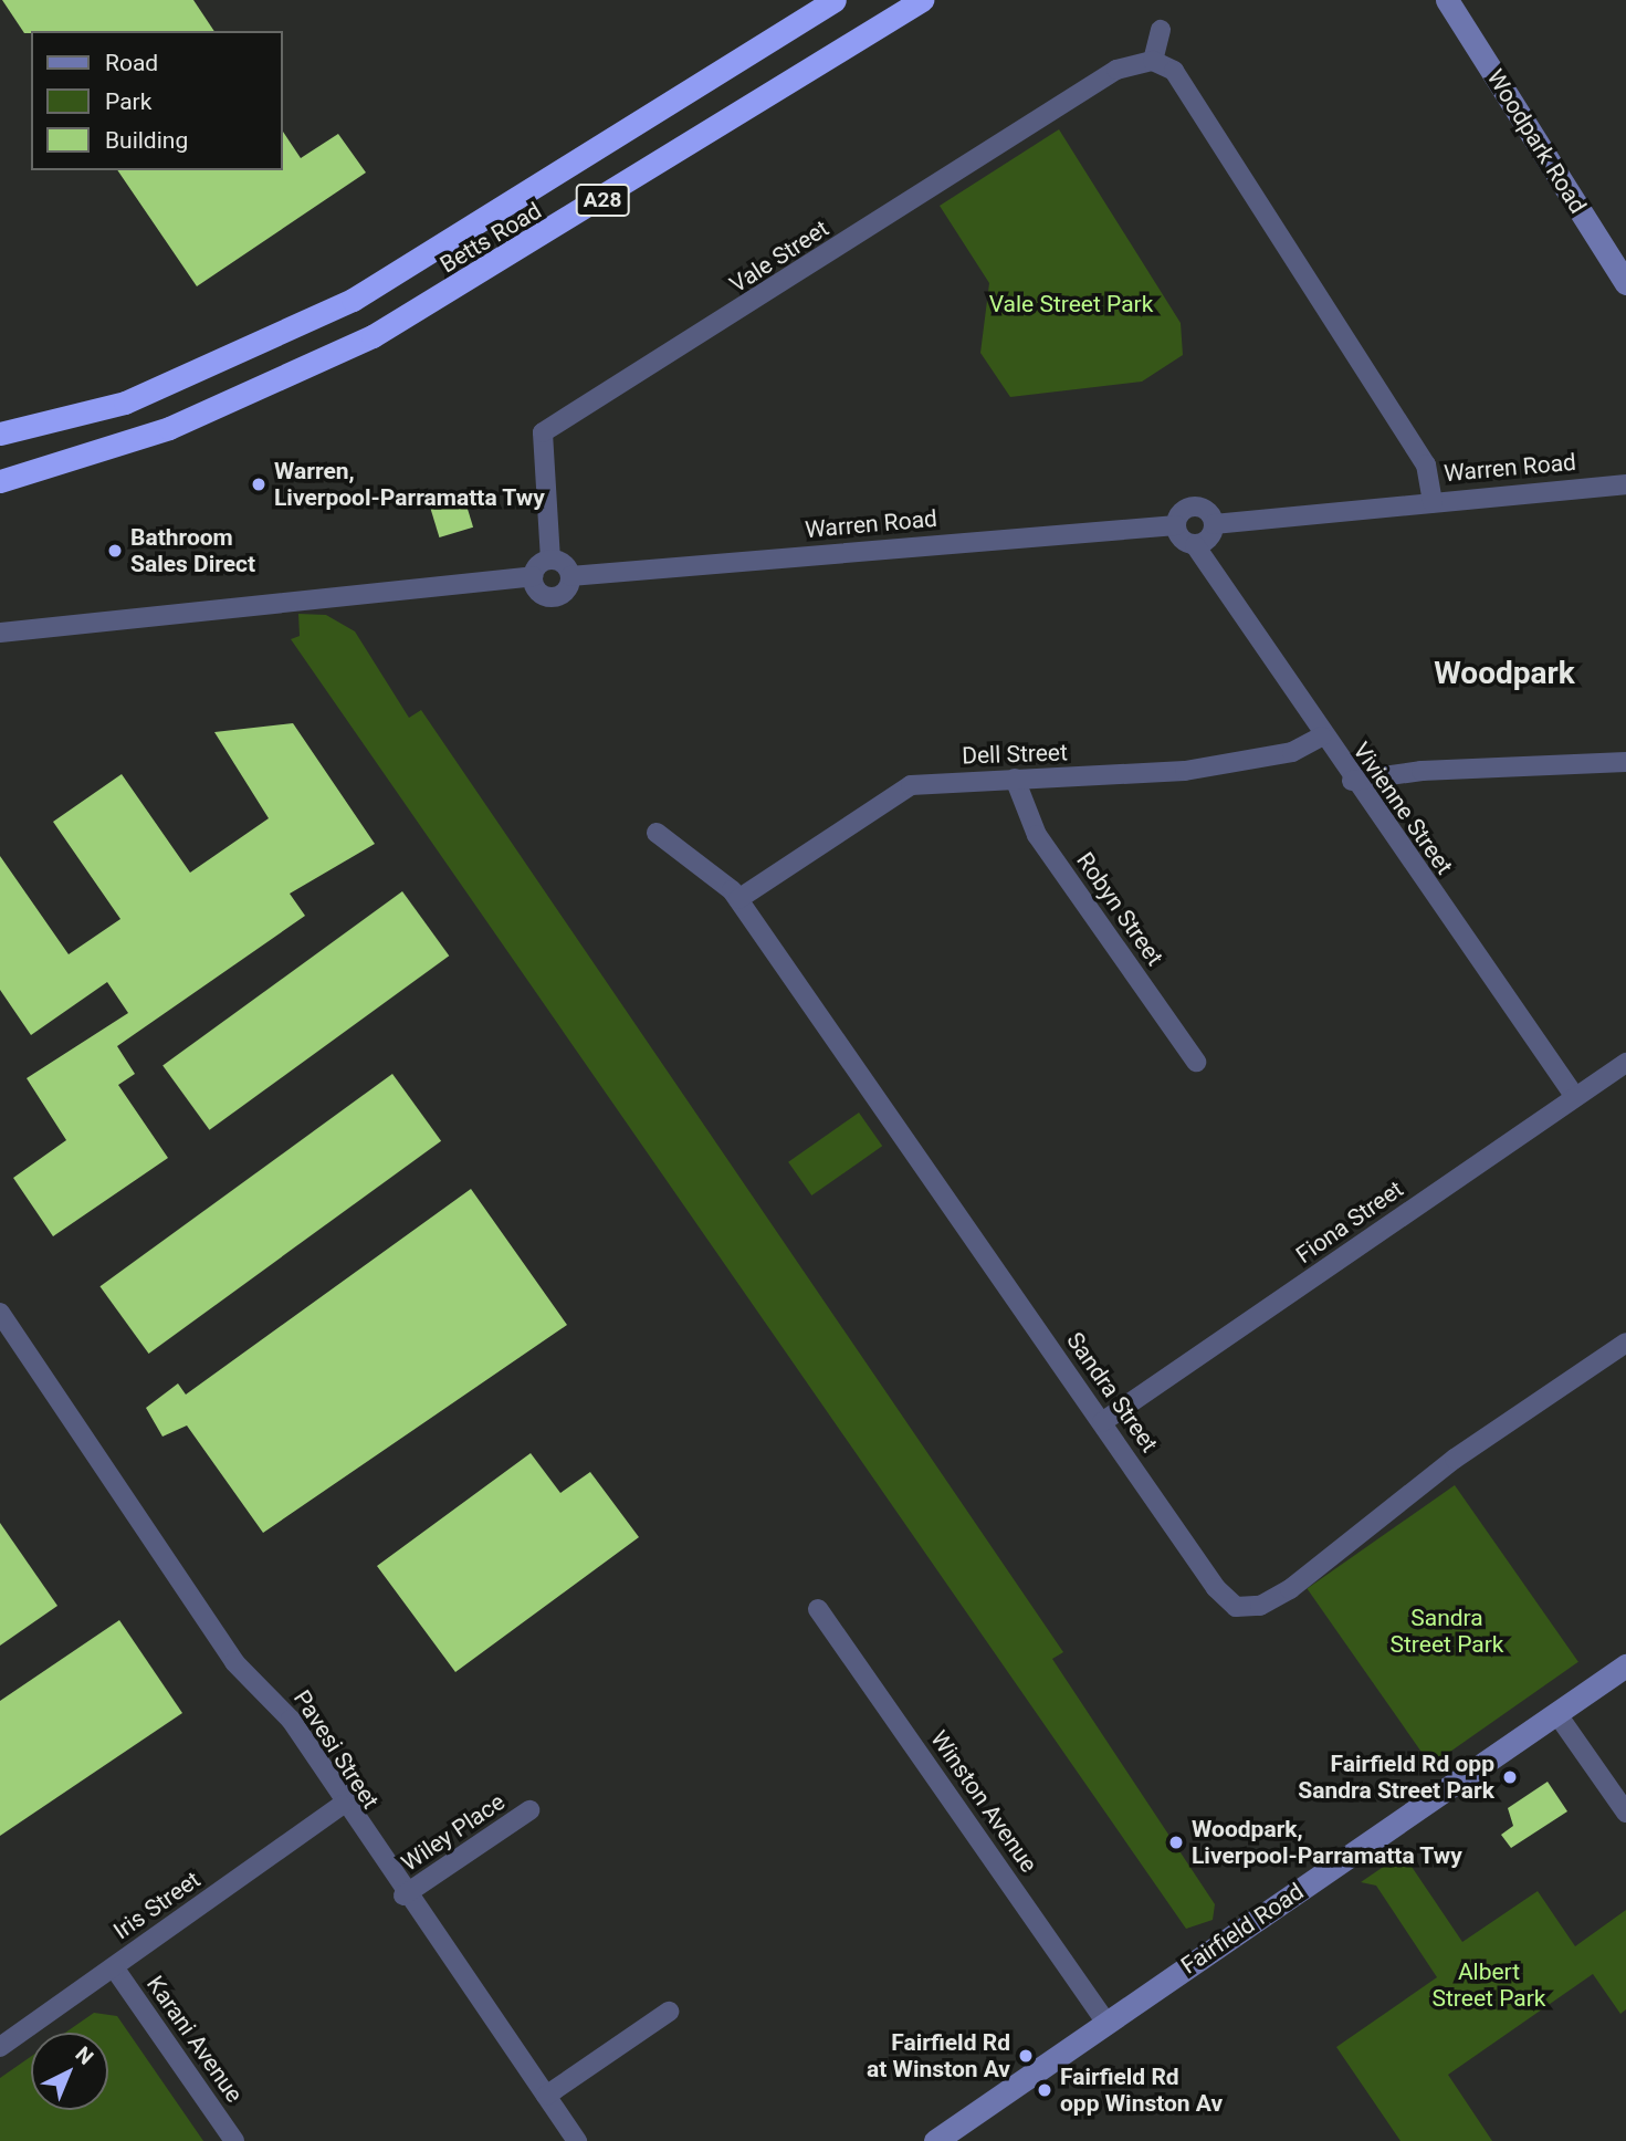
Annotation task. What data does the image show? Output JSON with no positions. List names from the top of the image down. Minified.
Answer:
{"streets":{"highway":["A28","Betts Road"],"main road":["Woodpark Road","Fairfield Road"],"street":["Vale Street","Warren Road","Dell Street","Vivienne Street","Robyn Street","Fiona Street","Sandra Street","Pavesi Street","Winston Avenue","Wiley Place","Iris Street","Karani Avenue"]},"crossings":[["Vale Street","Warren Road"],["Warren Road","Vivienne Street"],["Dell Street","Vivienne Street"],["Dell Street","Robyn Street"],["Dell Street","Sandra Street"],["Vivienne Street","Fiona Street"],["Fiona Street","Sandra Street"],["Pavesi Street","Wiley Place"],["Pavesi Street","Iris Street"],["Winston Avenue","Fairfield Road"],["Iris Street","Karani Avenue"]],"districts":["Woodpark"],"parks":["Vale Street Park","Sandra Street Park","Albert Street Park"],"places":["Warren, Liverpool-Parramatta Twy","Bathroom Sales Direct","Fairfield Rd opp Sandra Street Park","Woodpark, Liverpool-Parramatta Twy","Fairfield Rd at Winston Av","Fairfield Rd opp Winston Av"],"legend":["Road","Park","Building"],"north":"top right"}
